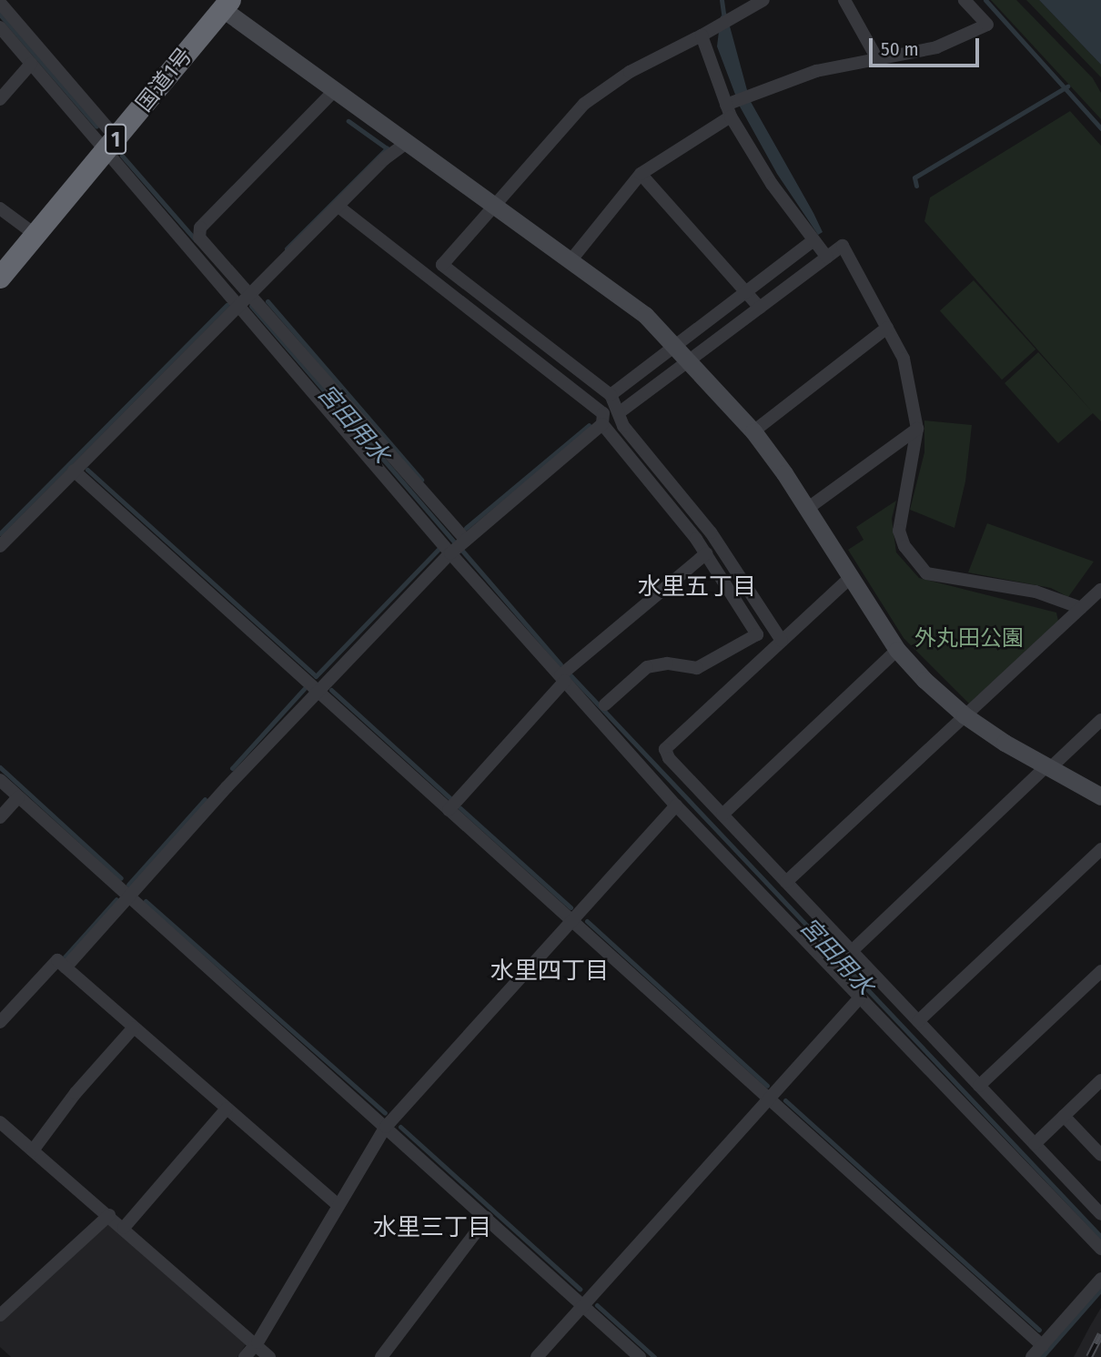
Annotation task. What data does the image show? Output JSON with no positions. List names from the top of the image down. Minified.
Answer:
{"streets":{"highway":["国道1号","1"]},"districts":["水里五丁目","水里四丁目","水里三丁目"],"water":["宮田用水"],"parks":["外丸田公園"],"scale_bar":"50 m"}
